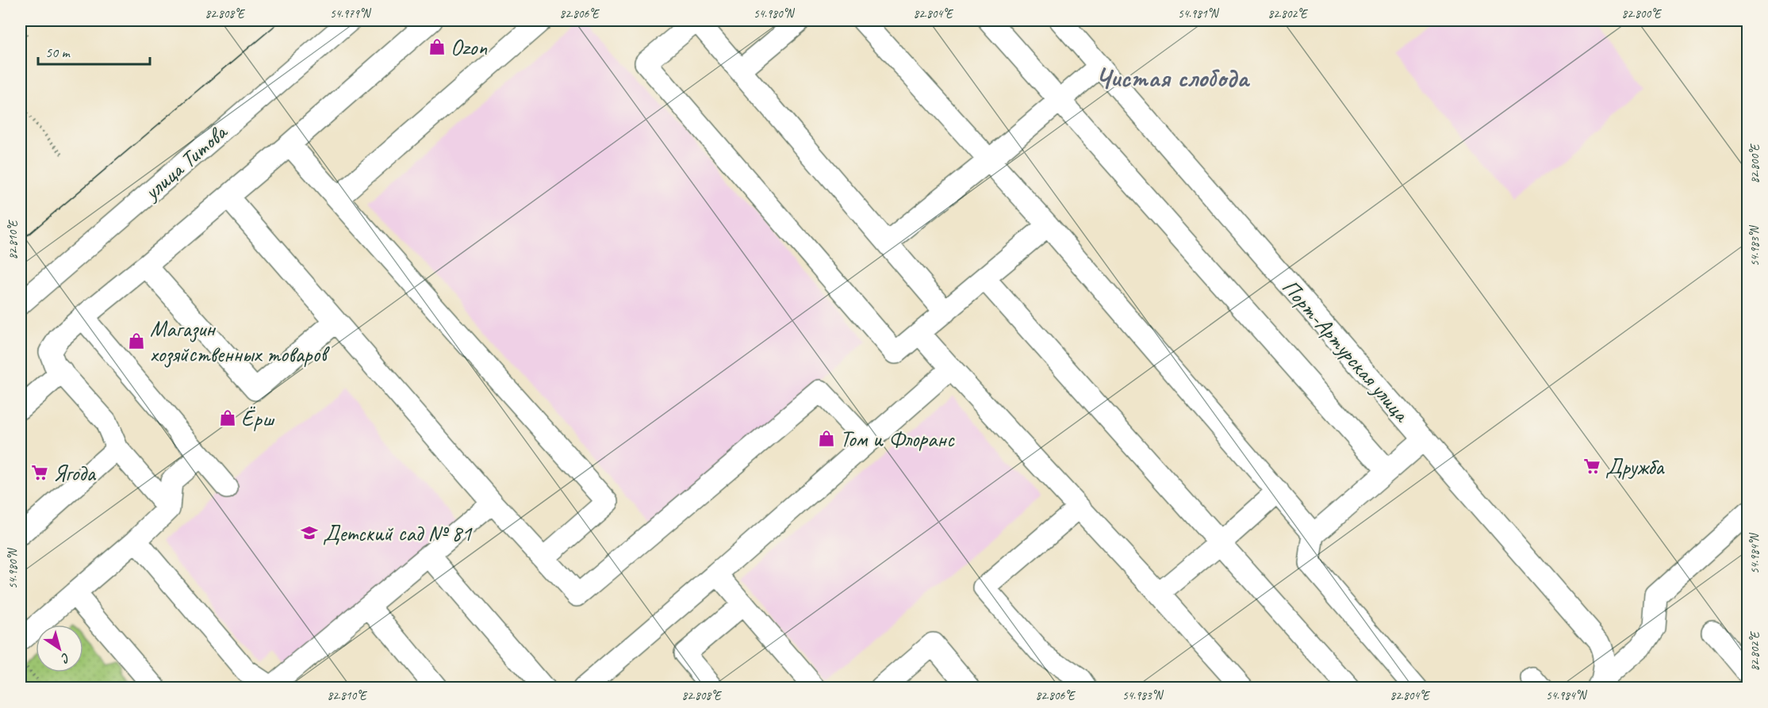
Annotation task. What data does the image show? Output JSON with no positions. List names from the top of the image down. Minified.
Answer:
{"streets":{"street":["улица Титова","Порт-Артурская улица"]},"districts":["Чистая слобода"],"places":{"shop":["Ozon","Магазин хозяйственных товаров","Ёрш","Том и Флоранс"],"supermarket":["Дружба","Ягода"],"school or university":["Детский сад № 81"]},"scale_bar":"50 m","north":"bottom right","coordinates":["82.808°E","54.979°N","82.806°E","54.980°N","82.804°E","54.981°N","82.802°E","82.800°E","82.810°E","54.983°N","54.984°N"]}
